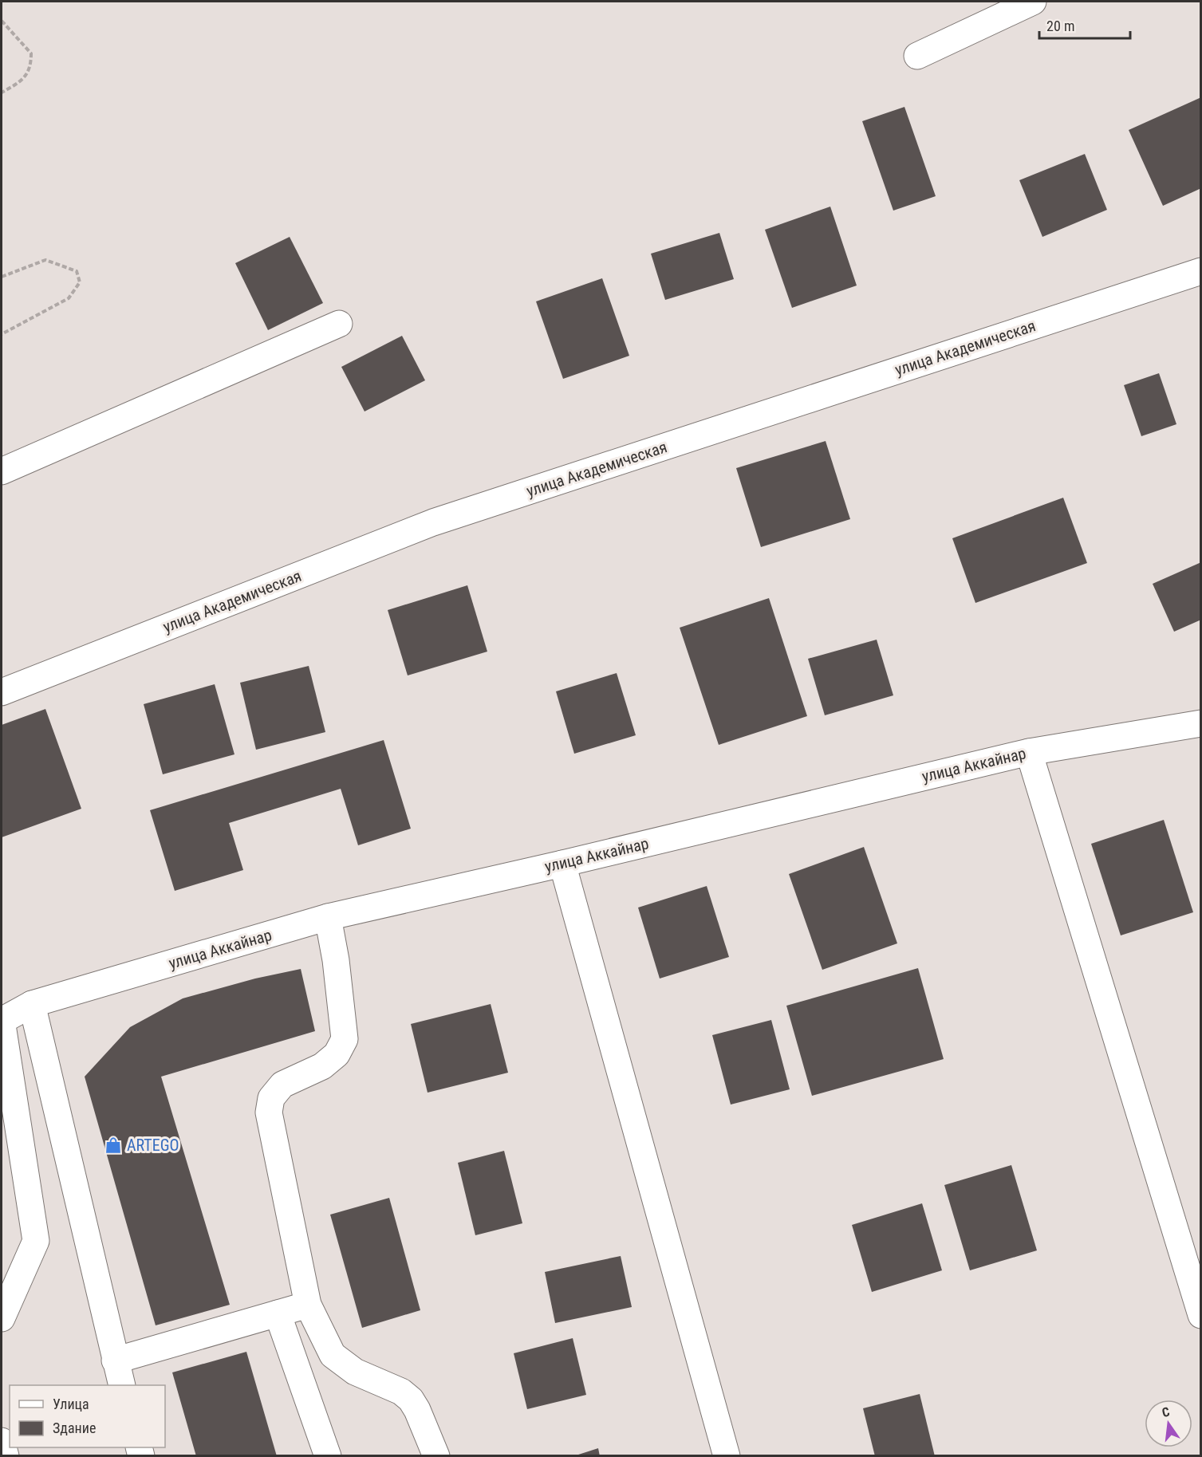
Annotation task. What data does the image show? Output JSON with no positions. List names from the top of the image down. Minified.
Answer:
{"streets":{"street":["улица Академическая","улица Аккайнар"]},"places":{"shop":["ARTEGO"]},"legend":["Улица","Здание"],"scale_bar":"20 m","north":"top"}
